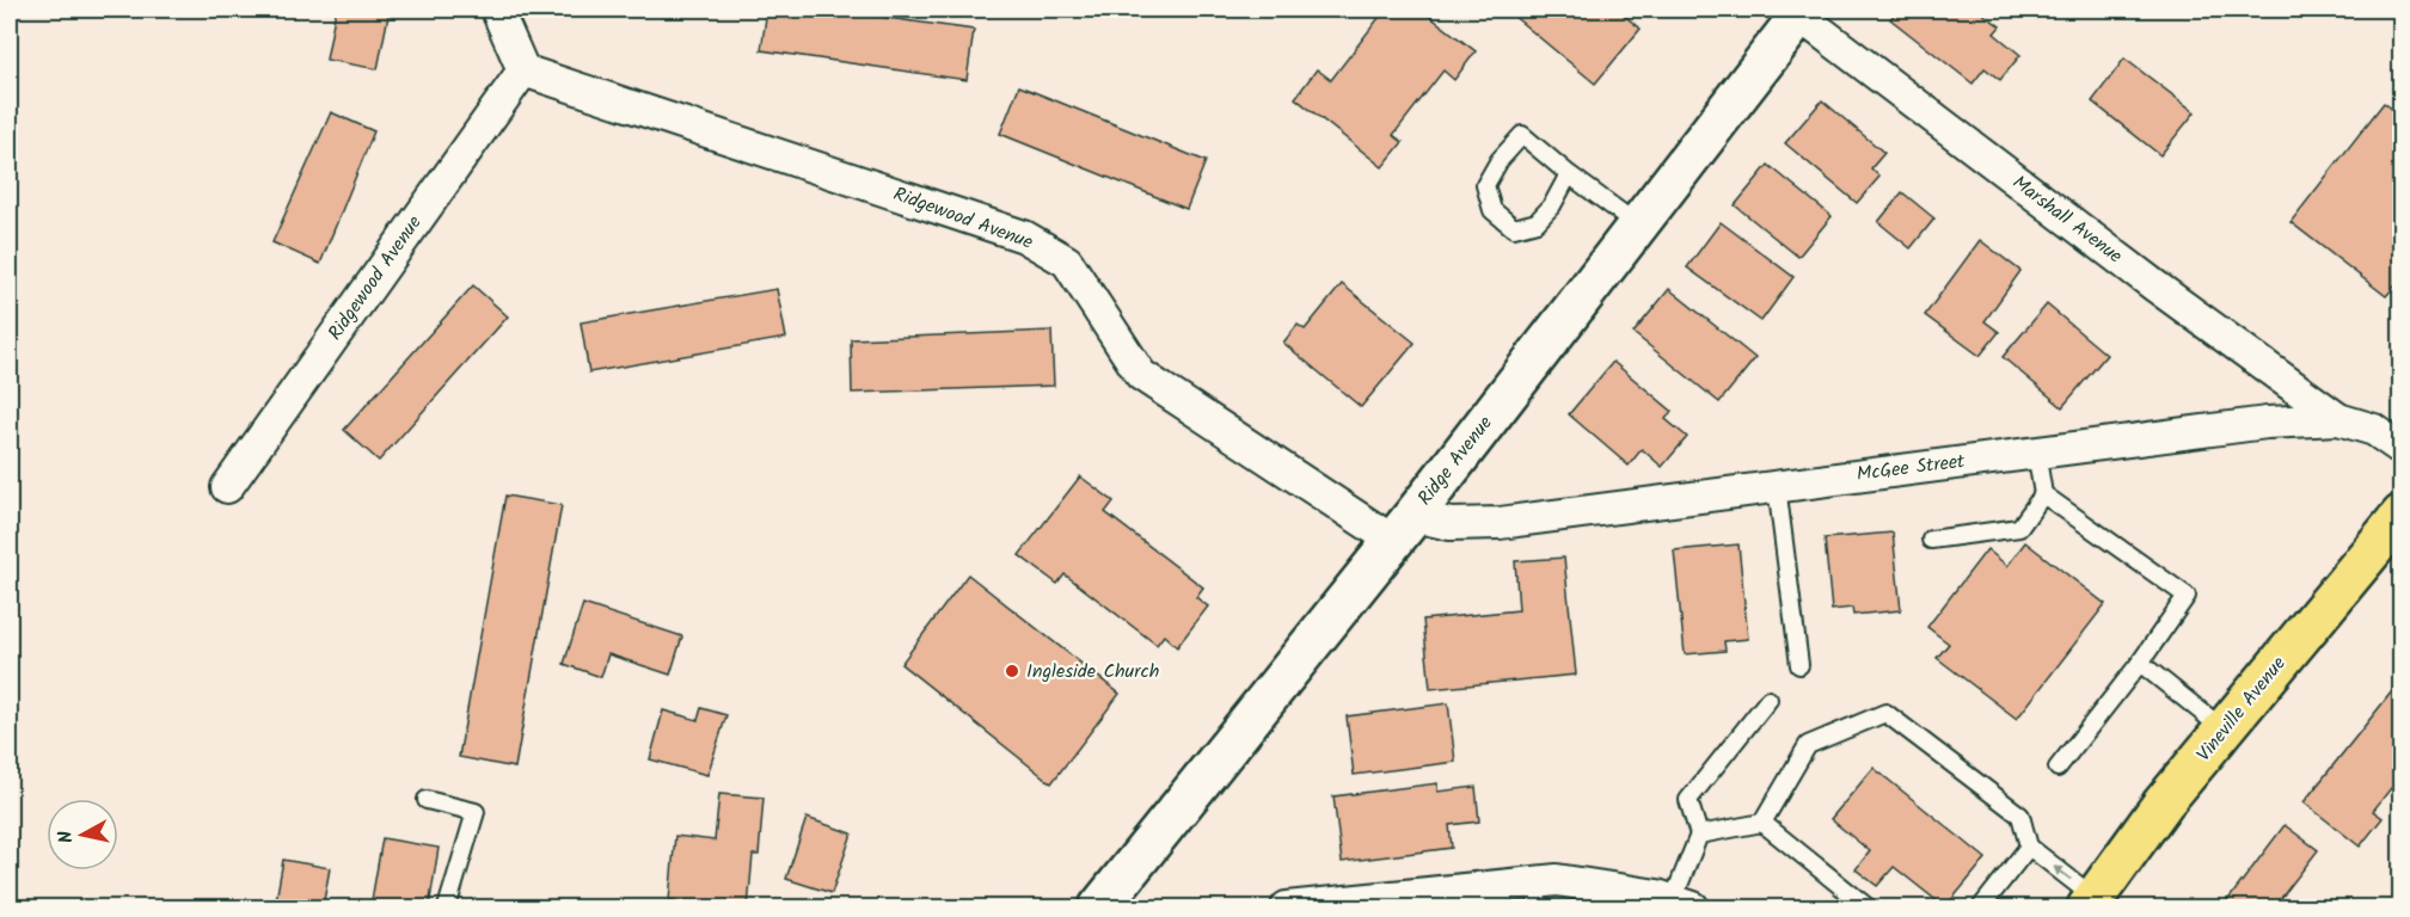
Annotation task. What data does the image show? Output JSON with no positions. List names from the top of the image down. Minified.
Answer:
{"streets":{"main road":["Vineville Avenue"],"street":["Ridgewood Avenue","Marshall Avenue","Ridge Avenue","McGee Street"]},"crossings":[["Ridgewood Avenue","Ridge Avenue"],["Ridgewood Avenue","McGee Street"],["Marshall Avenue","Ridge Avenue"],["Marshall Avenue","McGee Street"],["Ridge Avenue","McGee Street"]],"places":["Ingleside Church"],"north":"left"}
